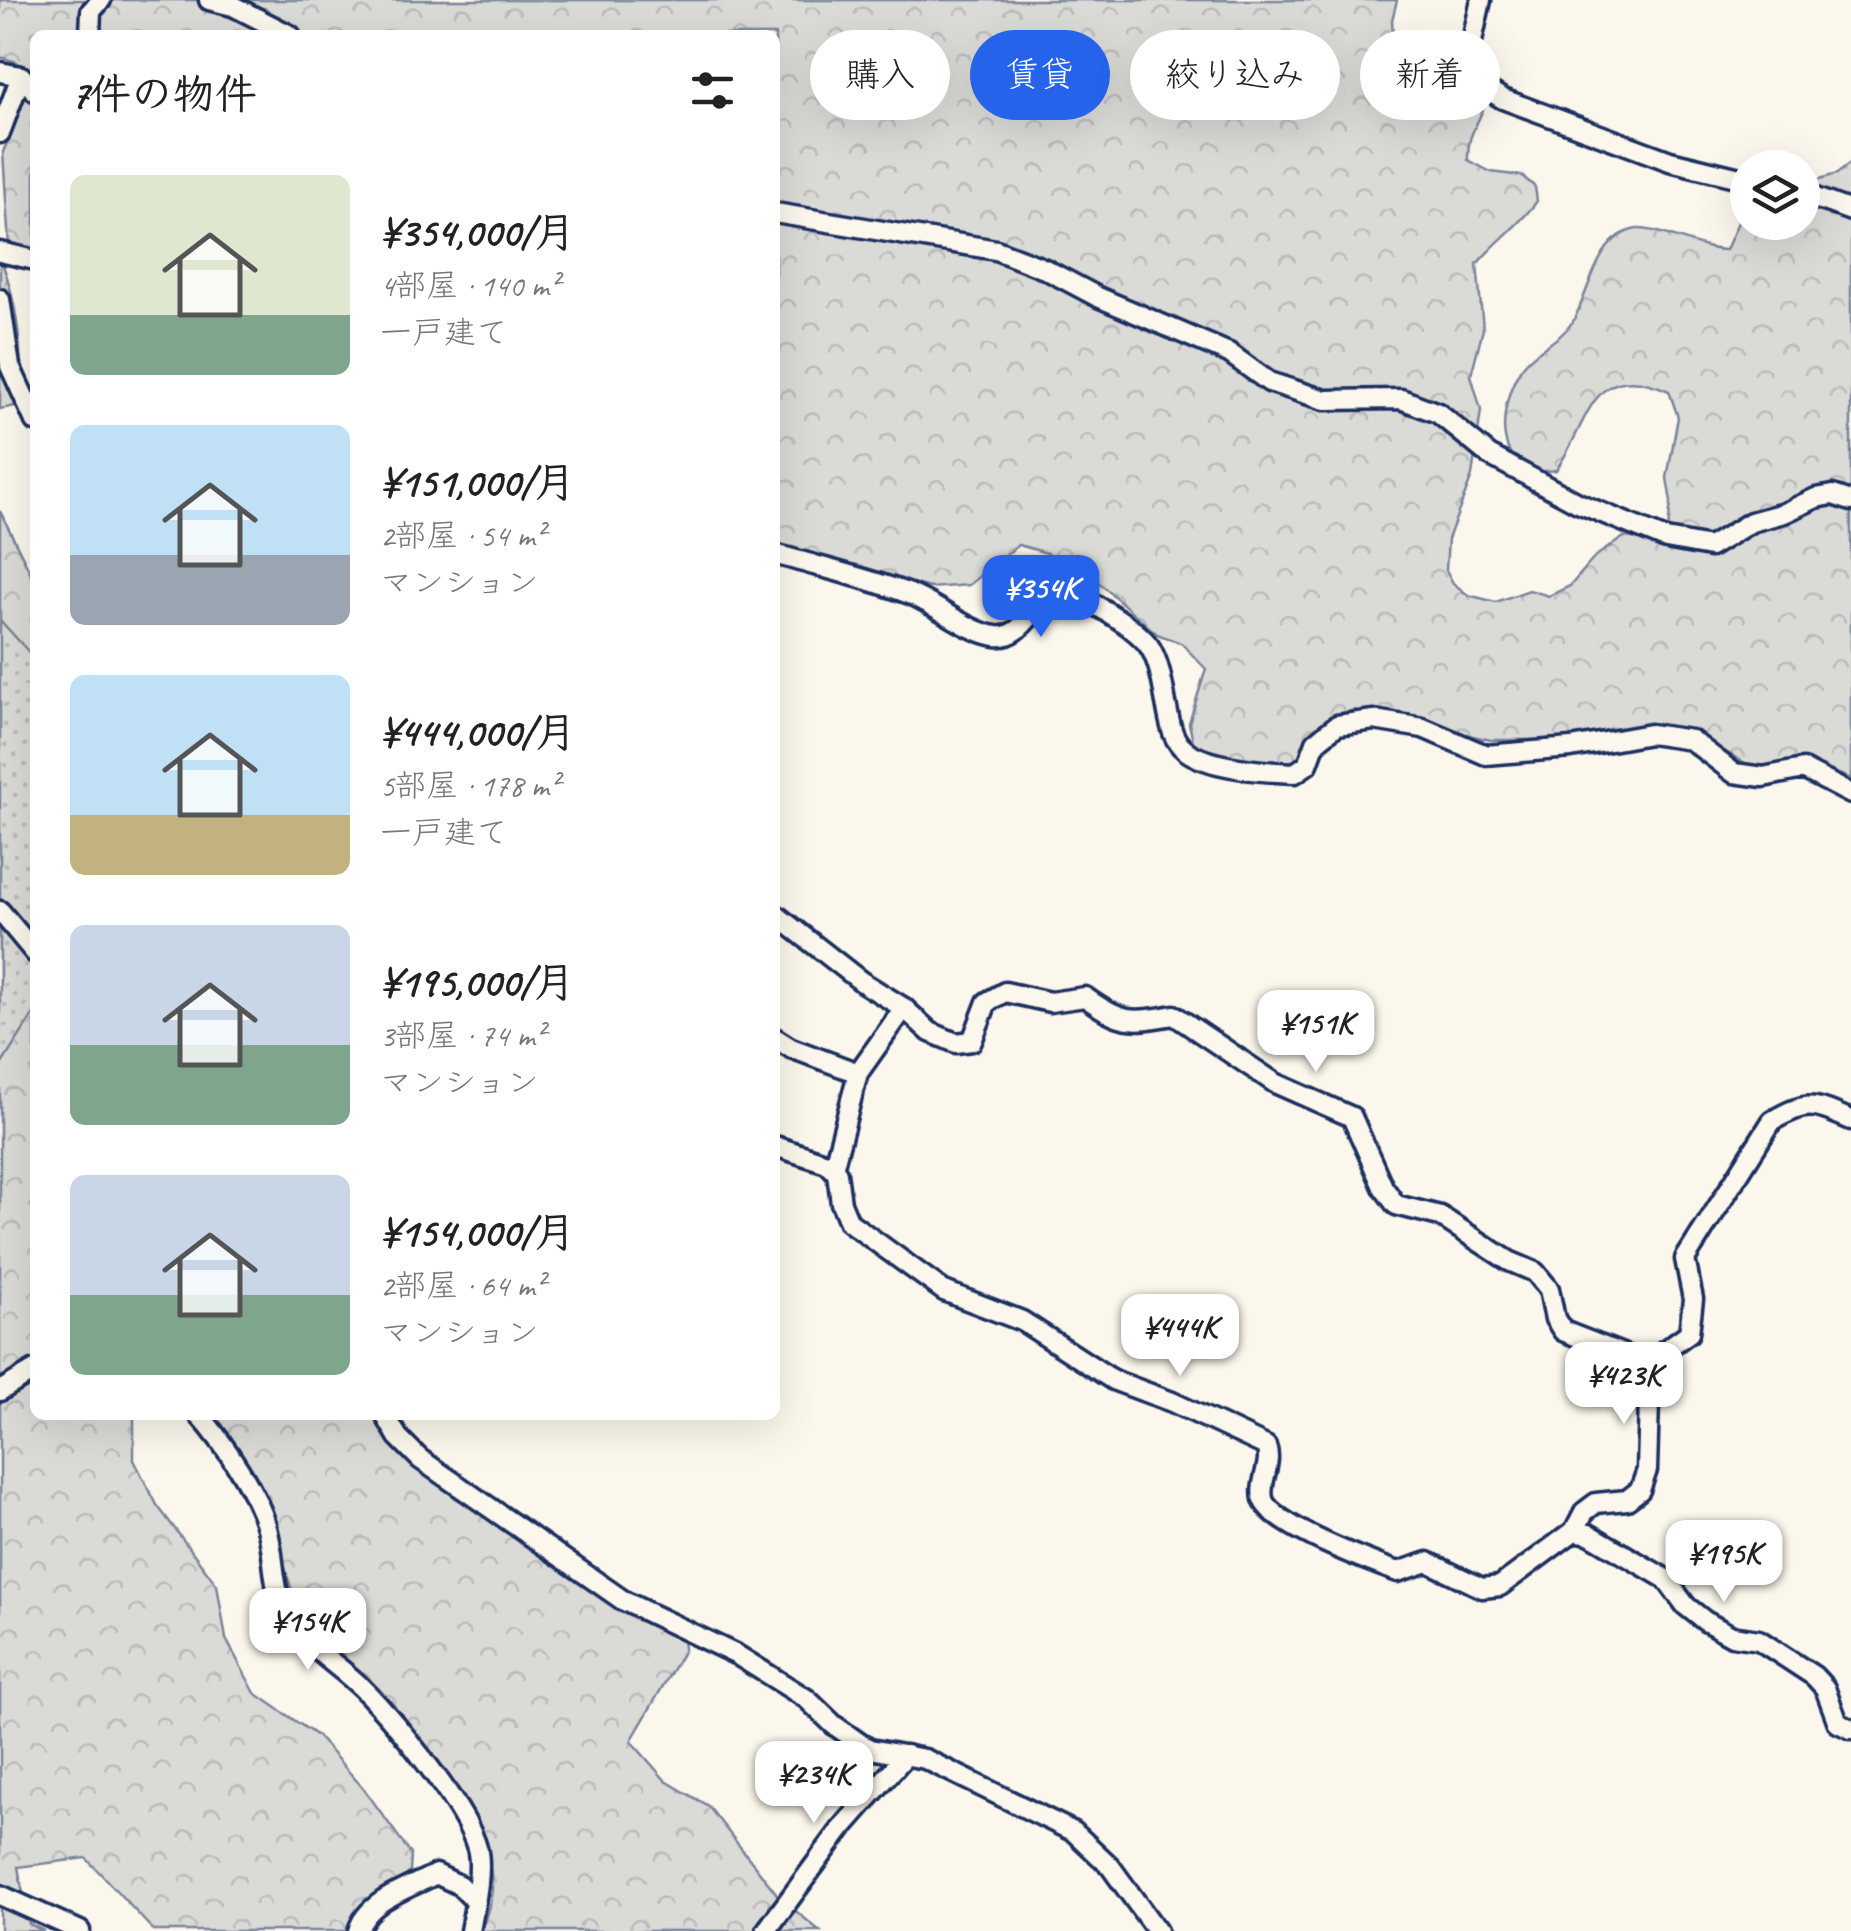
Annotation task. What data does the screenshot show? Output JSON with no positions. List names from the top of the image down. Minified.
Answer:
{"page":{"chip":["購入","賃貸","絞り込み","新着"],"heading":"7件の物件","list":[{"name":"¥354,000/月","note":"4部屋 · 140 m² · 一戸建て"},{"name":"¥151,000/月","note":"2部屋 · 54 m² · マンション"},{"name":"¥444,000/月","note":"5部屋 · 178 m² · 一戸建て"},{"name":"¥195,000/月","note":"3部屋 · 74 m² · マンション"},{"name":"¥154,000/月","note":"2部屋 · 64 m² · マンション"}],"price":["¥354K","¥151K","¥444K","¥423K","¥195K","¥154K","¥234K"]}}
